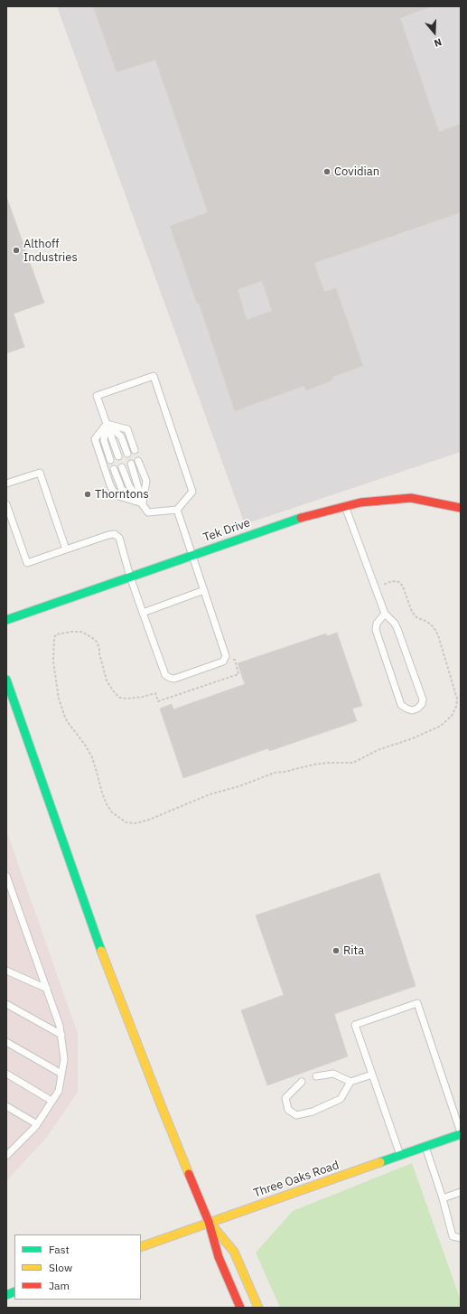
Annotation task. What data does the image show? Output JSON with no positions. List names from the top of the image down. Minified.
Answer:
{"streets":{"street":["Tek Drive","Three Oaks Road"]},"places":["Covidian","Althoff Industries","Thorntons","Rita"],"legend":["Fast","Slow","Jam"],"north":"bottom"}
